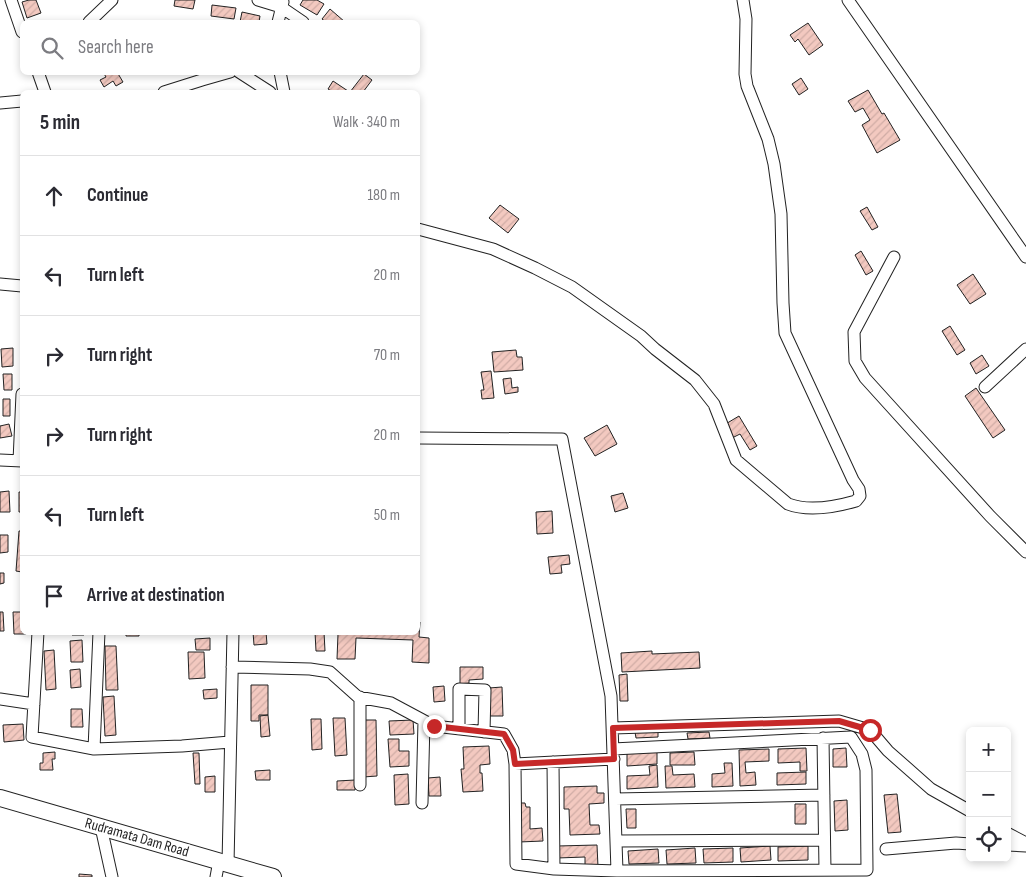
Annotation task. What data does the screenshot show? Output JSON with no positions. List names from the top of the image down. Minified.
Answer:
{"streets":{"highway":["Rudramata Dam Road"]},"page":{"search":"Search here","heading":["5 min","Walk · 340 m"],"list":[["Continue","180 m"],["Turn left","20 m"],["Turn right","70 m"],["Turn right","20 m"],["Turn left","50 m"],"Arrive at destination"],"map_buttons":["+","−"]}}
